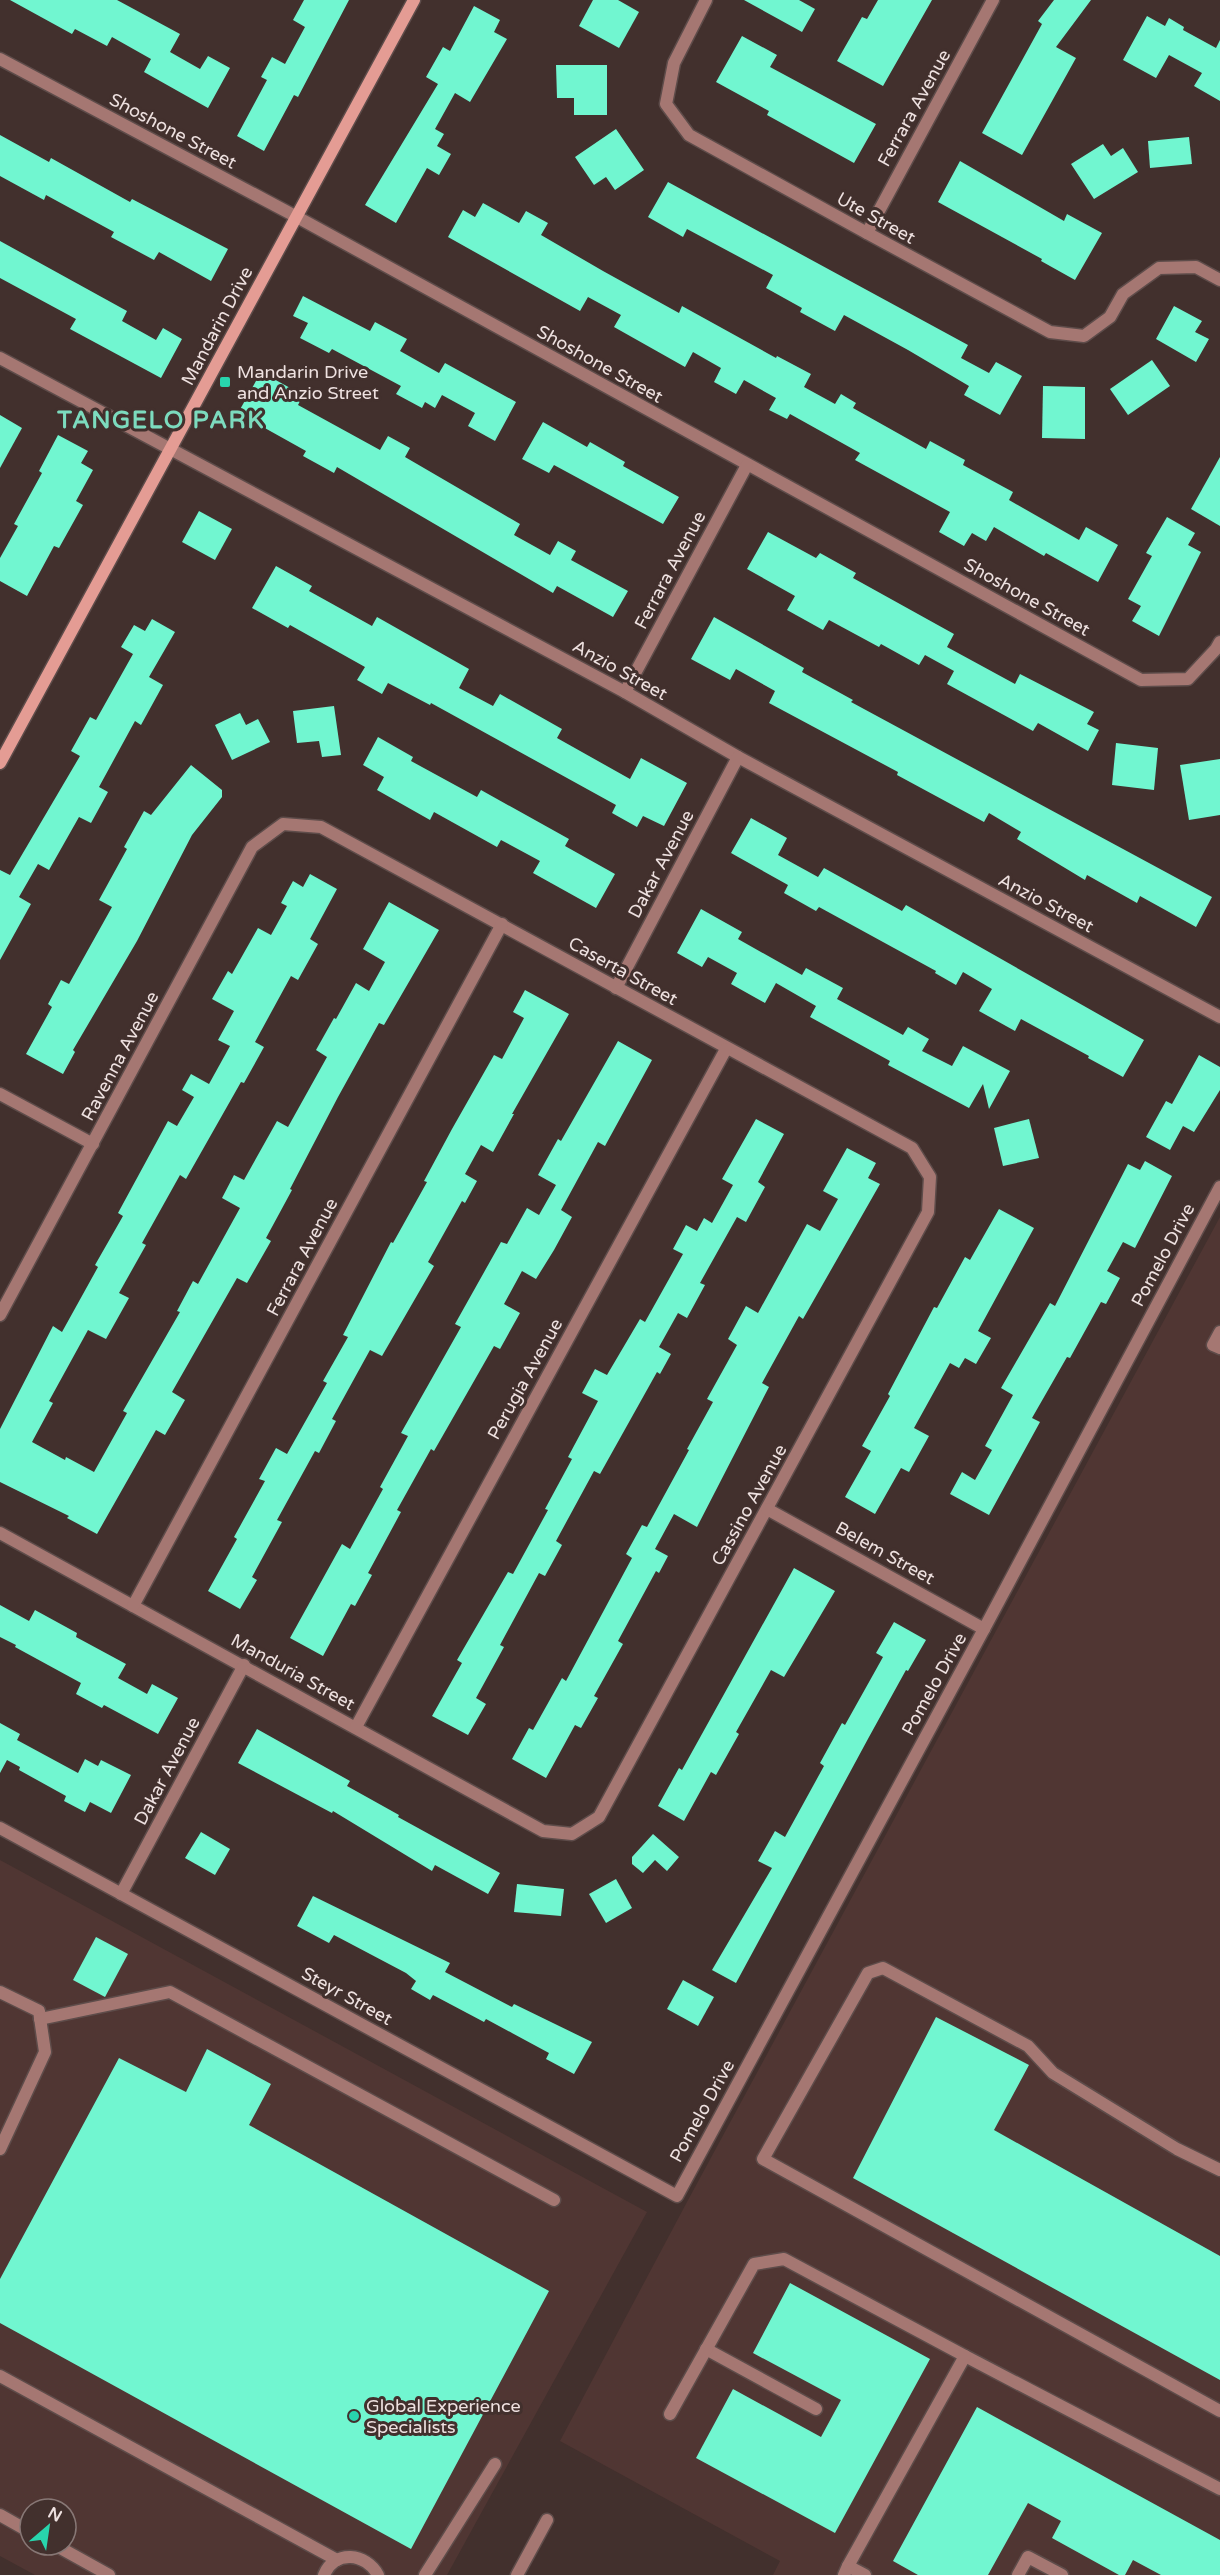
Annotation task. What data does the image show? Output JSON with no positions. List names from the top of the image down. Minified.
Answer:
{"streets":{"street":["Ferrara Avenue","Shoshone Street","Ute Street","Mandarin Drive","Anzio Street","Dakar Avenue","Caserta Street","Ravenna Avenue","Pomelo Drive","Perugia Avenue","Cassino Avenue","Belem Street","Manduria Street","Steyr Street"]},"crossings":[["Ferrara Avenue","Shoshone Street"],["Ferrara Avenue","Ute Street"],["Ferrara Avenue","Anzio Street"],["Ferrara Avenue","Caserta Street"],["Ferrara Avenue","Manduria Street"],["Shoshone Street","Mandarin Drive"],["Mandarin Drive","Anzio Street"],["Anzio Street","Dakar Avenue"],["Dakar Avenue","Caserta Street"],["Dakar Avenue","Manduria Street"],["Dakar Avenue","Steyr Street"],["Caserta Street","Ravenna Avenue"],["Caserta Street","Perugia Avenue"],["Caserta Street","Cassino Avenue"],["Pomelo Drive","Belem Street"],["Pomelo Drive","Steyr Street"],["Perugia Avenue","Manduria Street"],["Cassino Avenue","Belem Street"],["Cassino Avenue","Manduria Street"]],"districts":["TANGELO PARK"],"places":{"transit":["Mandarin Drive and Anzio Street"],"other":["Global Experience Specialists"]},"north":"top right"}
